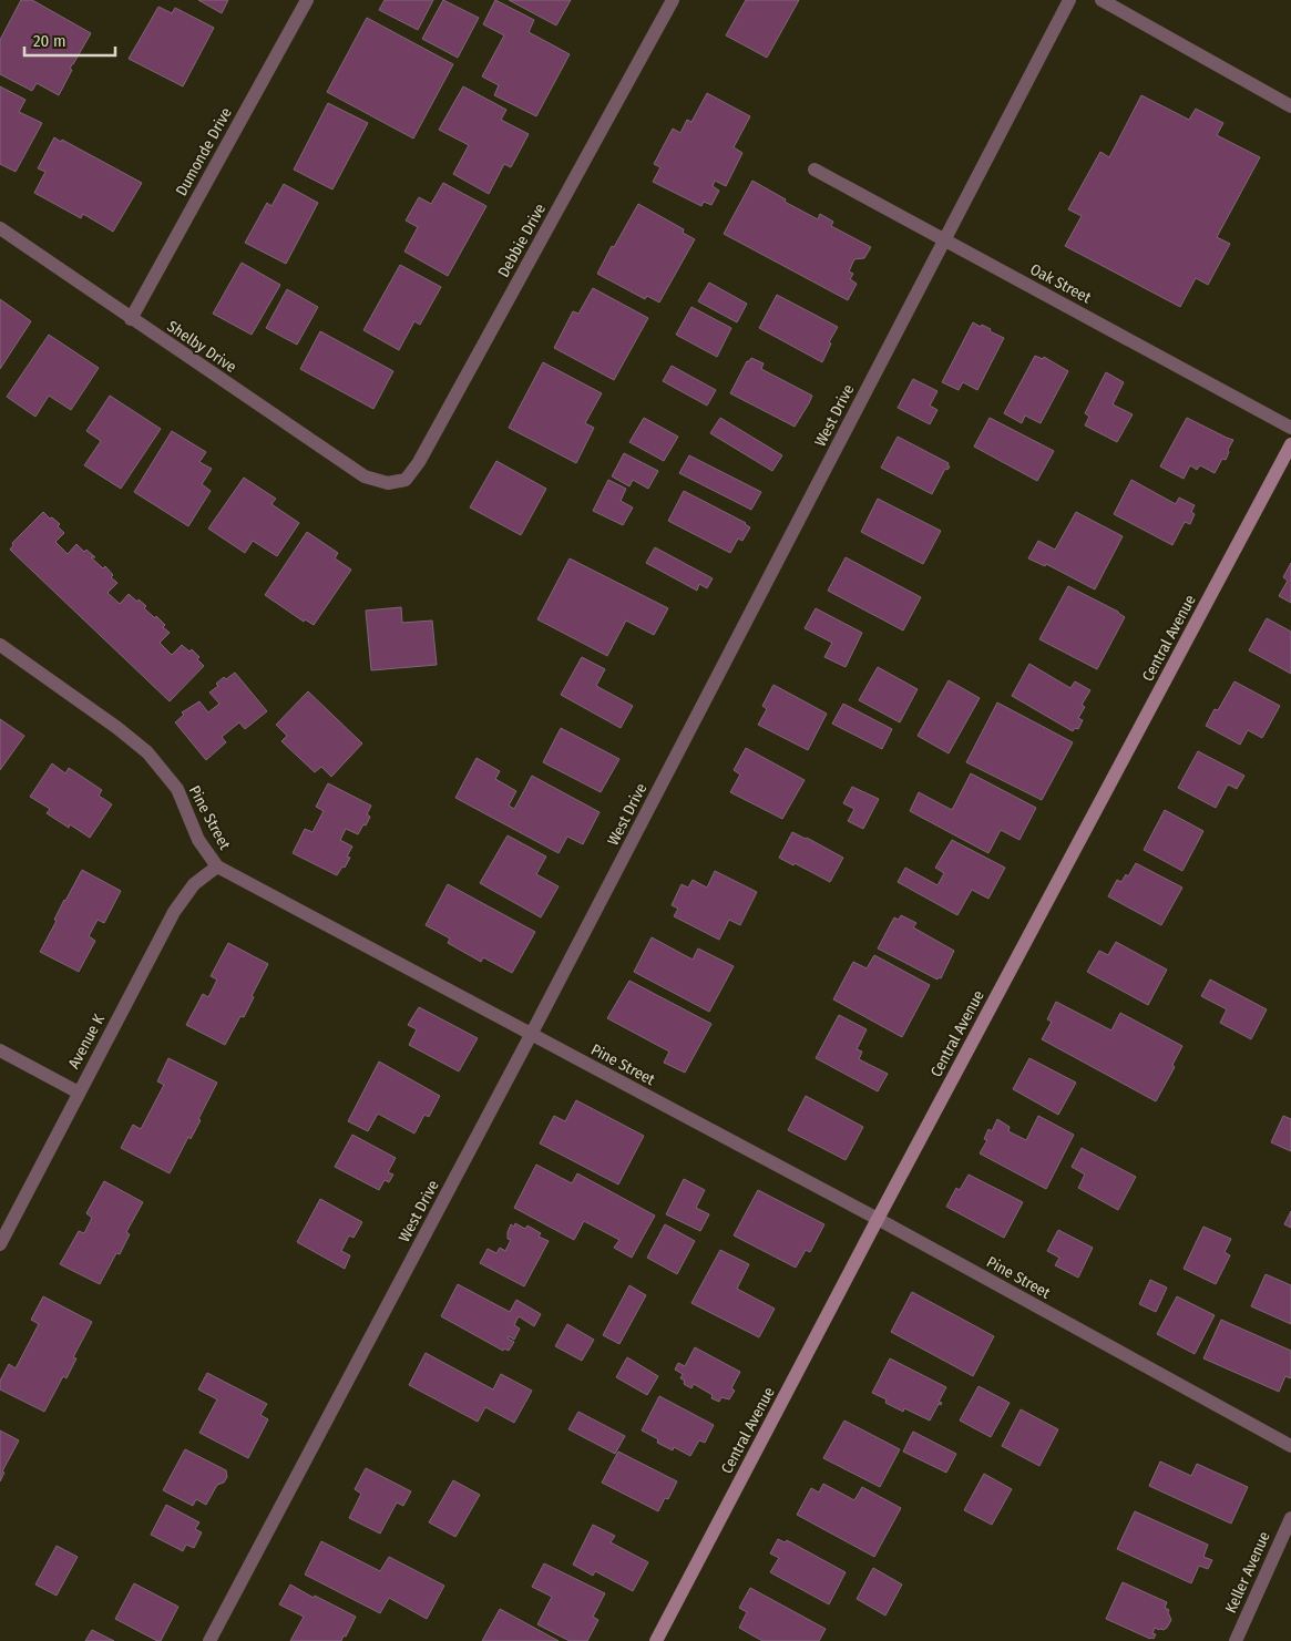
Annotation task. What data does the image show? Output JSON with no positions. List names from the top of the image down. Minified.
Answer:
{"streets":{"street":["Dumonde Drive","Debbie Drive","Oak Street","Shelby Drive","West Drive","Central Avenue","Pine Street","Avenue K","Keller Avenue"]},"crossings":[["Dumonde Drive","Shelby Drive"],["Debbie Drive","Shelby Drive"],["Oak Street","West Drive"],["West Drive","Pine Street"],["Central Avenue","Pine Street"],["Pine Street","Avenue K"]],"scale_bar":"20 m"}
